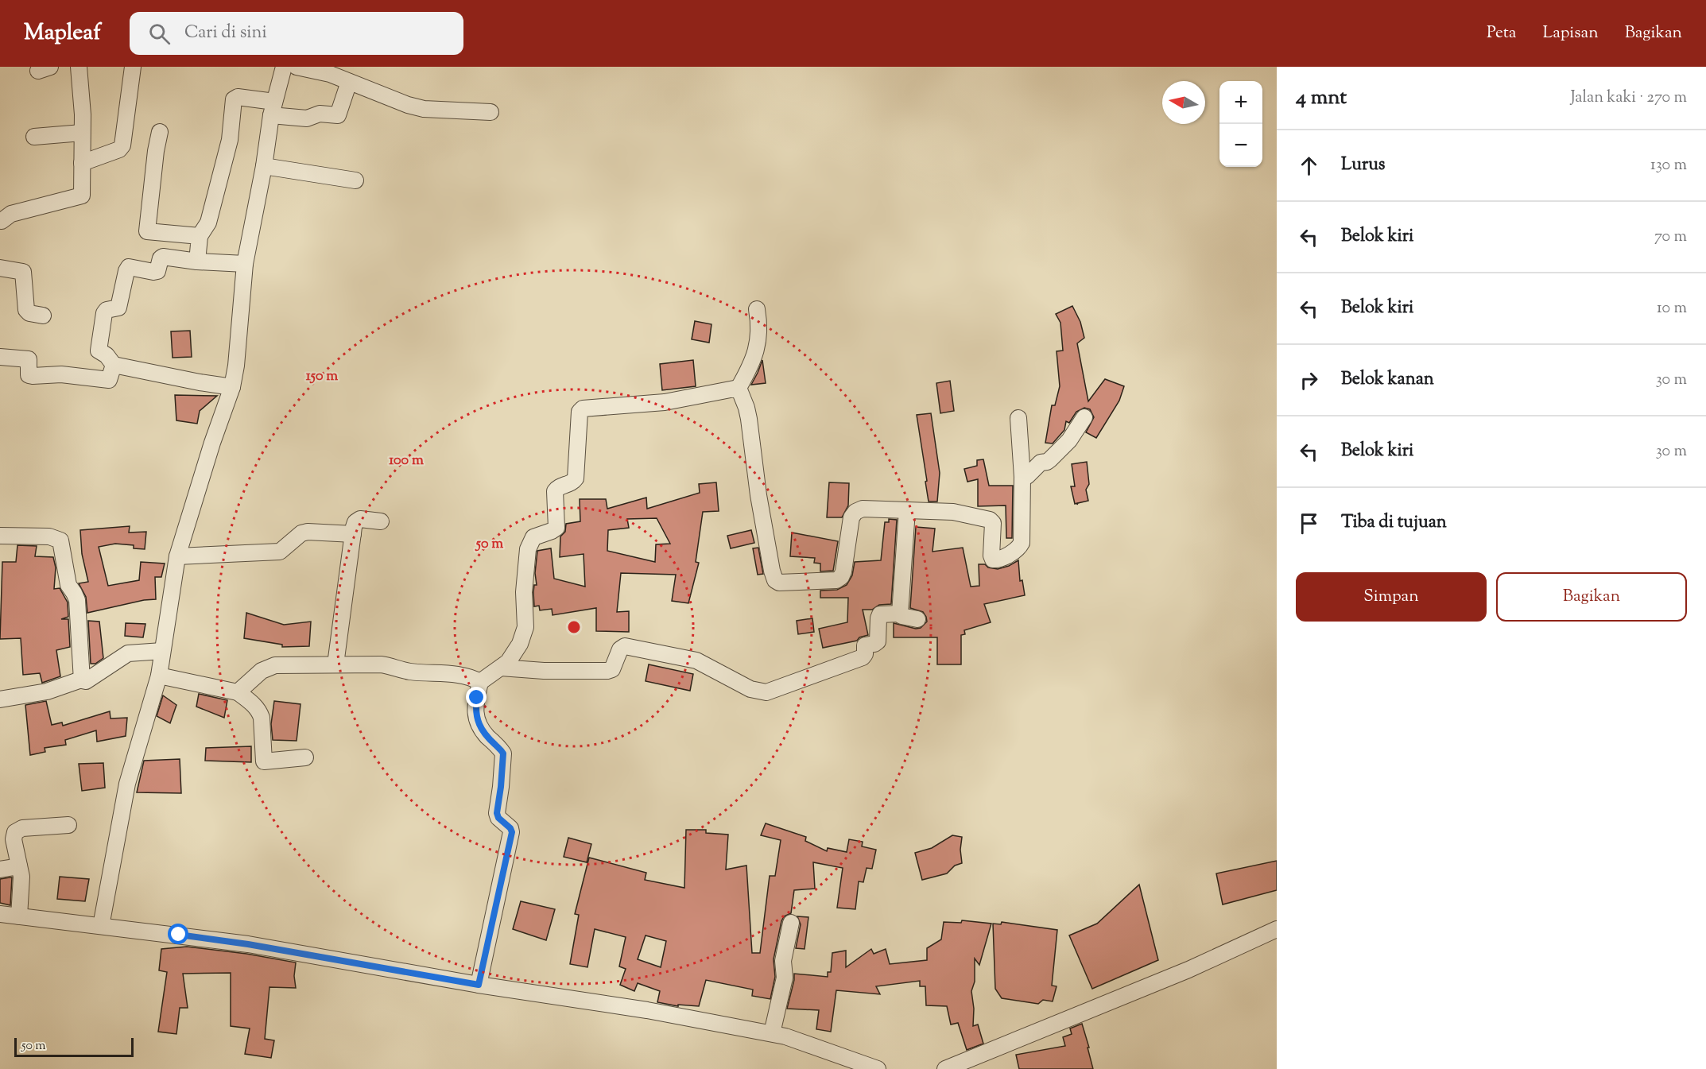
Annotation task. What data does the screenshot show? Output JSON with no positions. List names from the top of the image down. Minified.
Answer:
{"scale_bar":"50 m","north":"left","page":{"header":"Mapleaf","search":"Cari di sini","nav":["Peta","Lapisan","Bagikan"],"heading":["4 mnt","Jalan kaki · 270 m"],"map_buttons":["+","−"],"list":[["Lurus","130 m"],["Belok kiri","70 m"],["Belok kiri","10 m"],["Belok kanan","30 m"],["Belok kiri","30 m"],"Tiba di tujuan"],"buttons":["Simpan","Bagikan"],"scale":"50 m"},"rings":["150 m","100 m","50 m"]}
